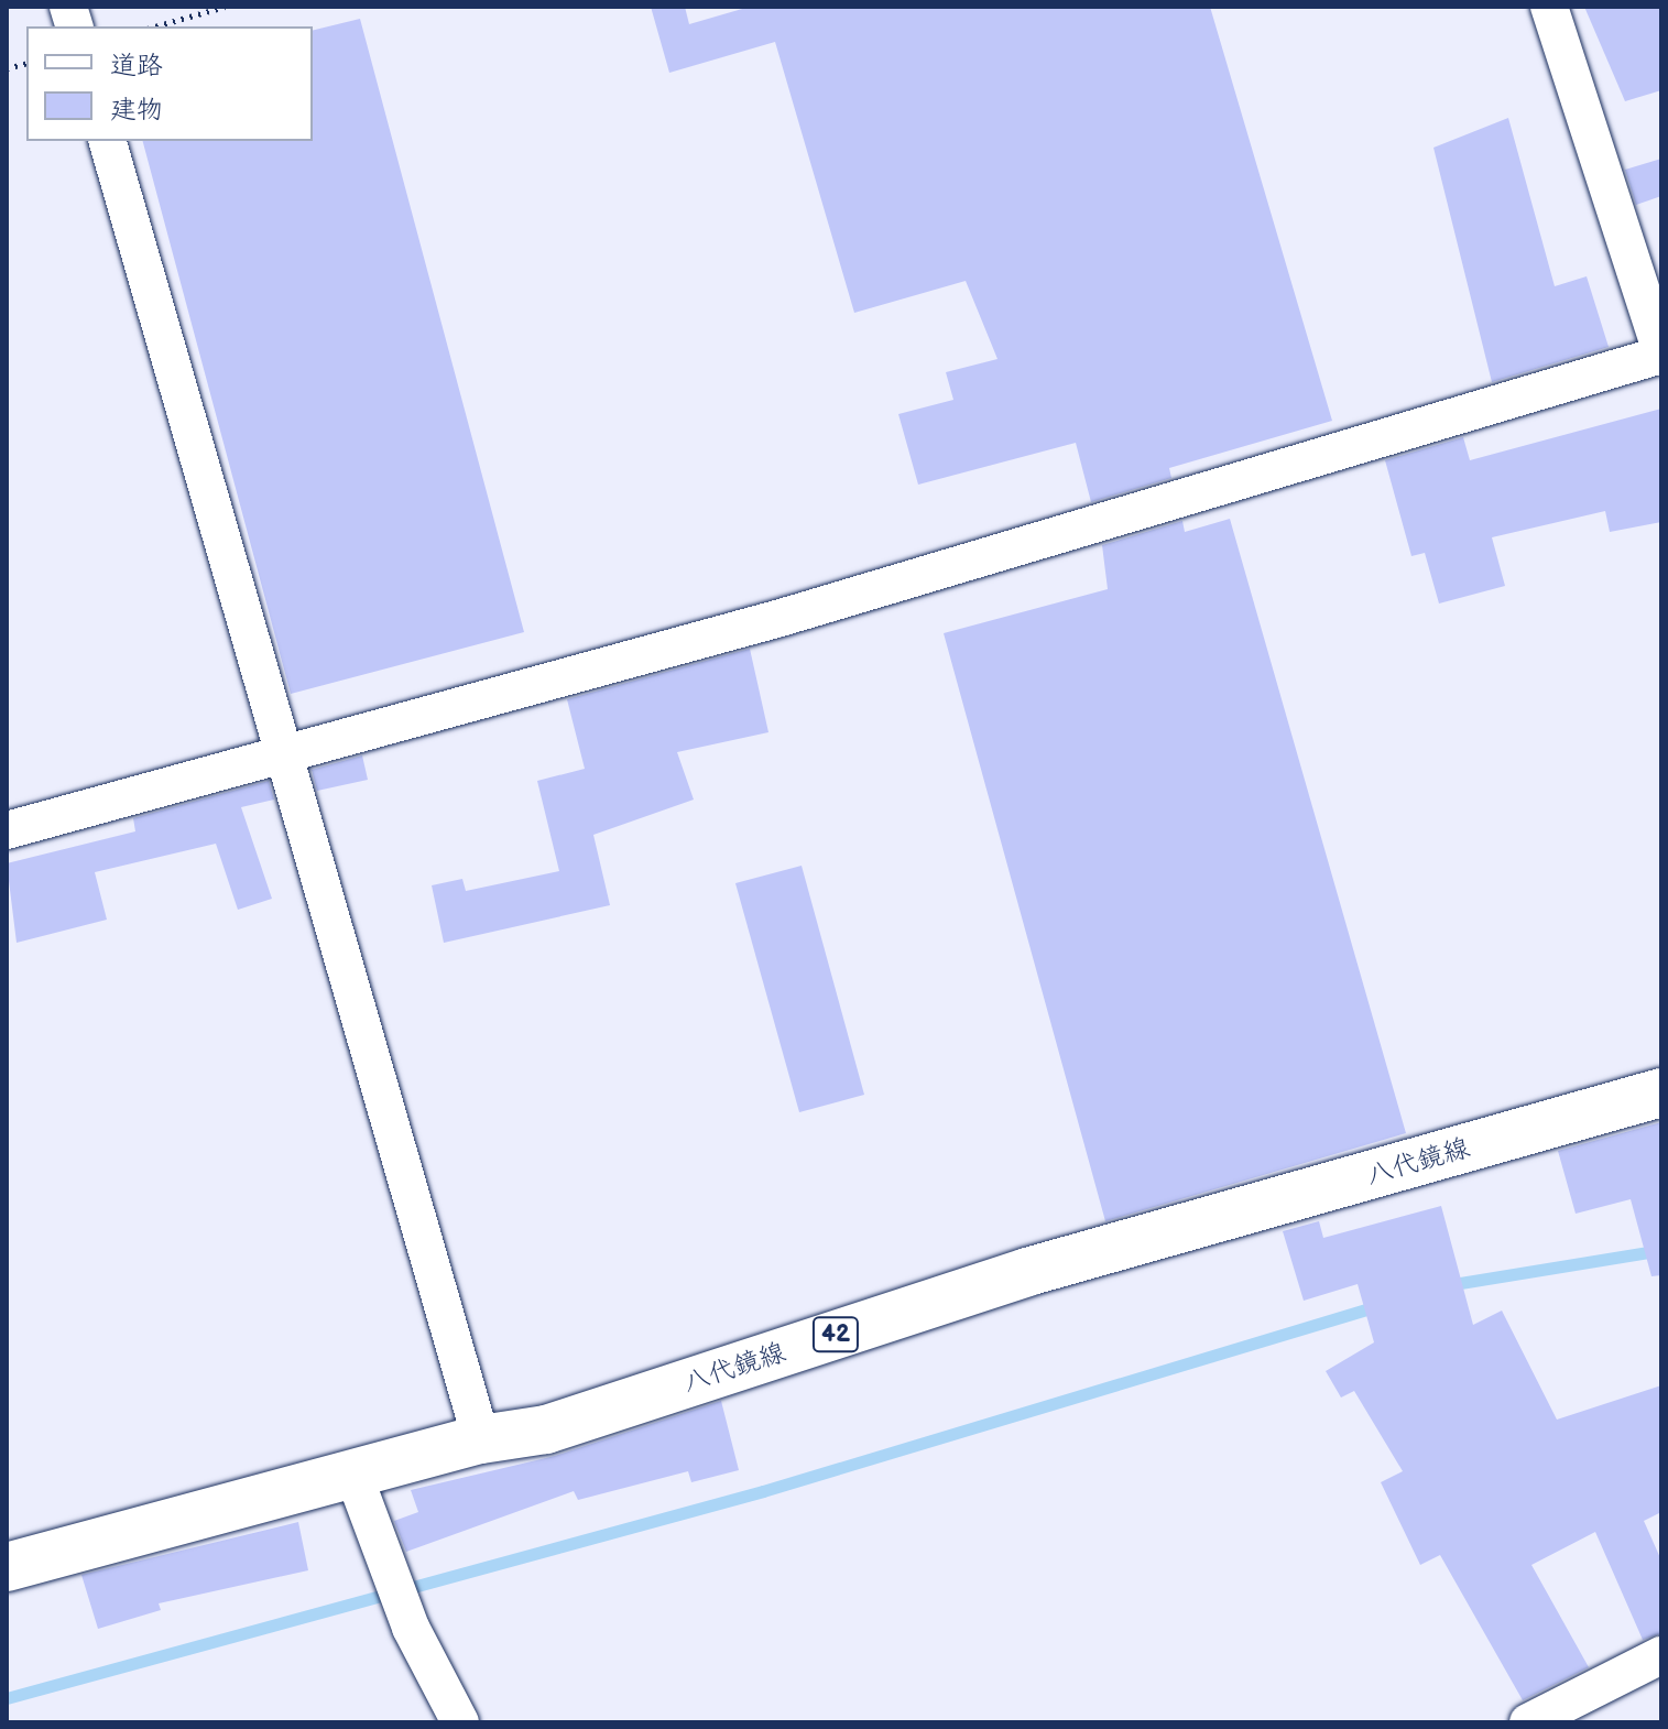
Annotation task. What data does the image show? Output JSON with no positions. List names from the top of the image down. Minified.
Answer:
{"streets":{"main road":["八代鏡線","42"]},"legend":["道路","建物"]}
